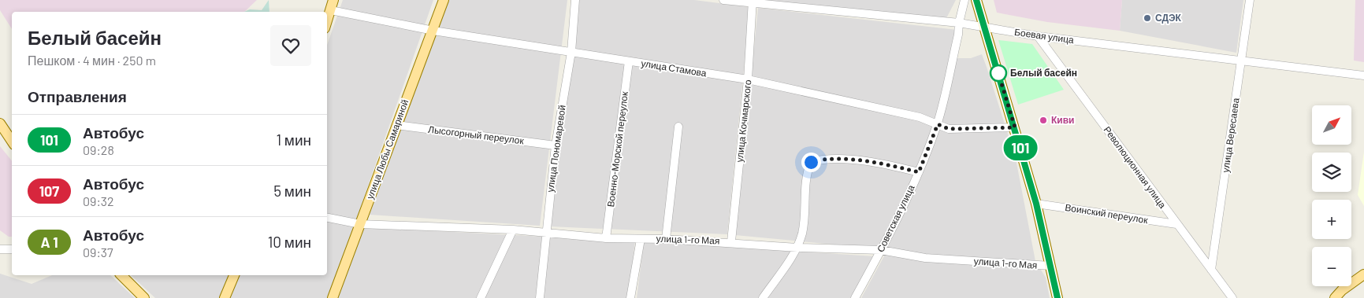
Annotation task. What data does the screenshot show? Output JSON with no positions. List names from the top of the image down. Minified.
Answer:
{"streets":{"main road":["улица Любы Самариной"],"street":["Боевая улица","улица Стамова","улица Кочмарского","Лысогорный переулок","улица Вересаева","улица Пономаревой","Военно-Морской переулок","Революционная улица","Воинский переулок","Советская улица","улица 1-го Мая"]},"crossings":[["Боевая улица","улица Кочмарского"],["Боевая улица","улица Вересаева"],["Боевая улица","Революционная улица"],["Боевая улица","Советская улица"],["улица Стамова","улица Кочмарского"],["улица Стамова","улица Пономаревой"],["улица Стамова","улица Любы Самариной"],["улица Стамова","Военно-Морской переулок"],["улица Стамова","Советская улица"],["улица Кочмарского","улица 1-го Мая"],["Лысогорный переулок","улица Пономаревой"],["Лысогорный переулок","улица Любы Самариной"],["улица Вересаева","Революционная улица"],["улица Пономаревой","улица 1-го Мая"],["улица Любы Самариной","улица 1-го Мая"],["Военно-Морской переулок","улица 1-го Мая"],["Революционная улица","Воинский переулок"],["Советская улица","улица 1-го Мая"]],"places":["СДЭК","Белый басейн","Киви"],"lines":["bus line 101"],"north":"top right","page":{"on_map":"101","heading":[["Белый басейн","Пешком · 4 мин · 250 m"],"Отправления"],"map_buttons":["+","−"],"list":[{"mark":"101","name":"Автобус","note":"09:28","value":"1 мин"},{"mark":"107","name":"Автобус","note":"09:32","value":"5 мин"},{"mark":"A 1","name":"Автобус","note":"09:37","value":"10 мин"}]}}
